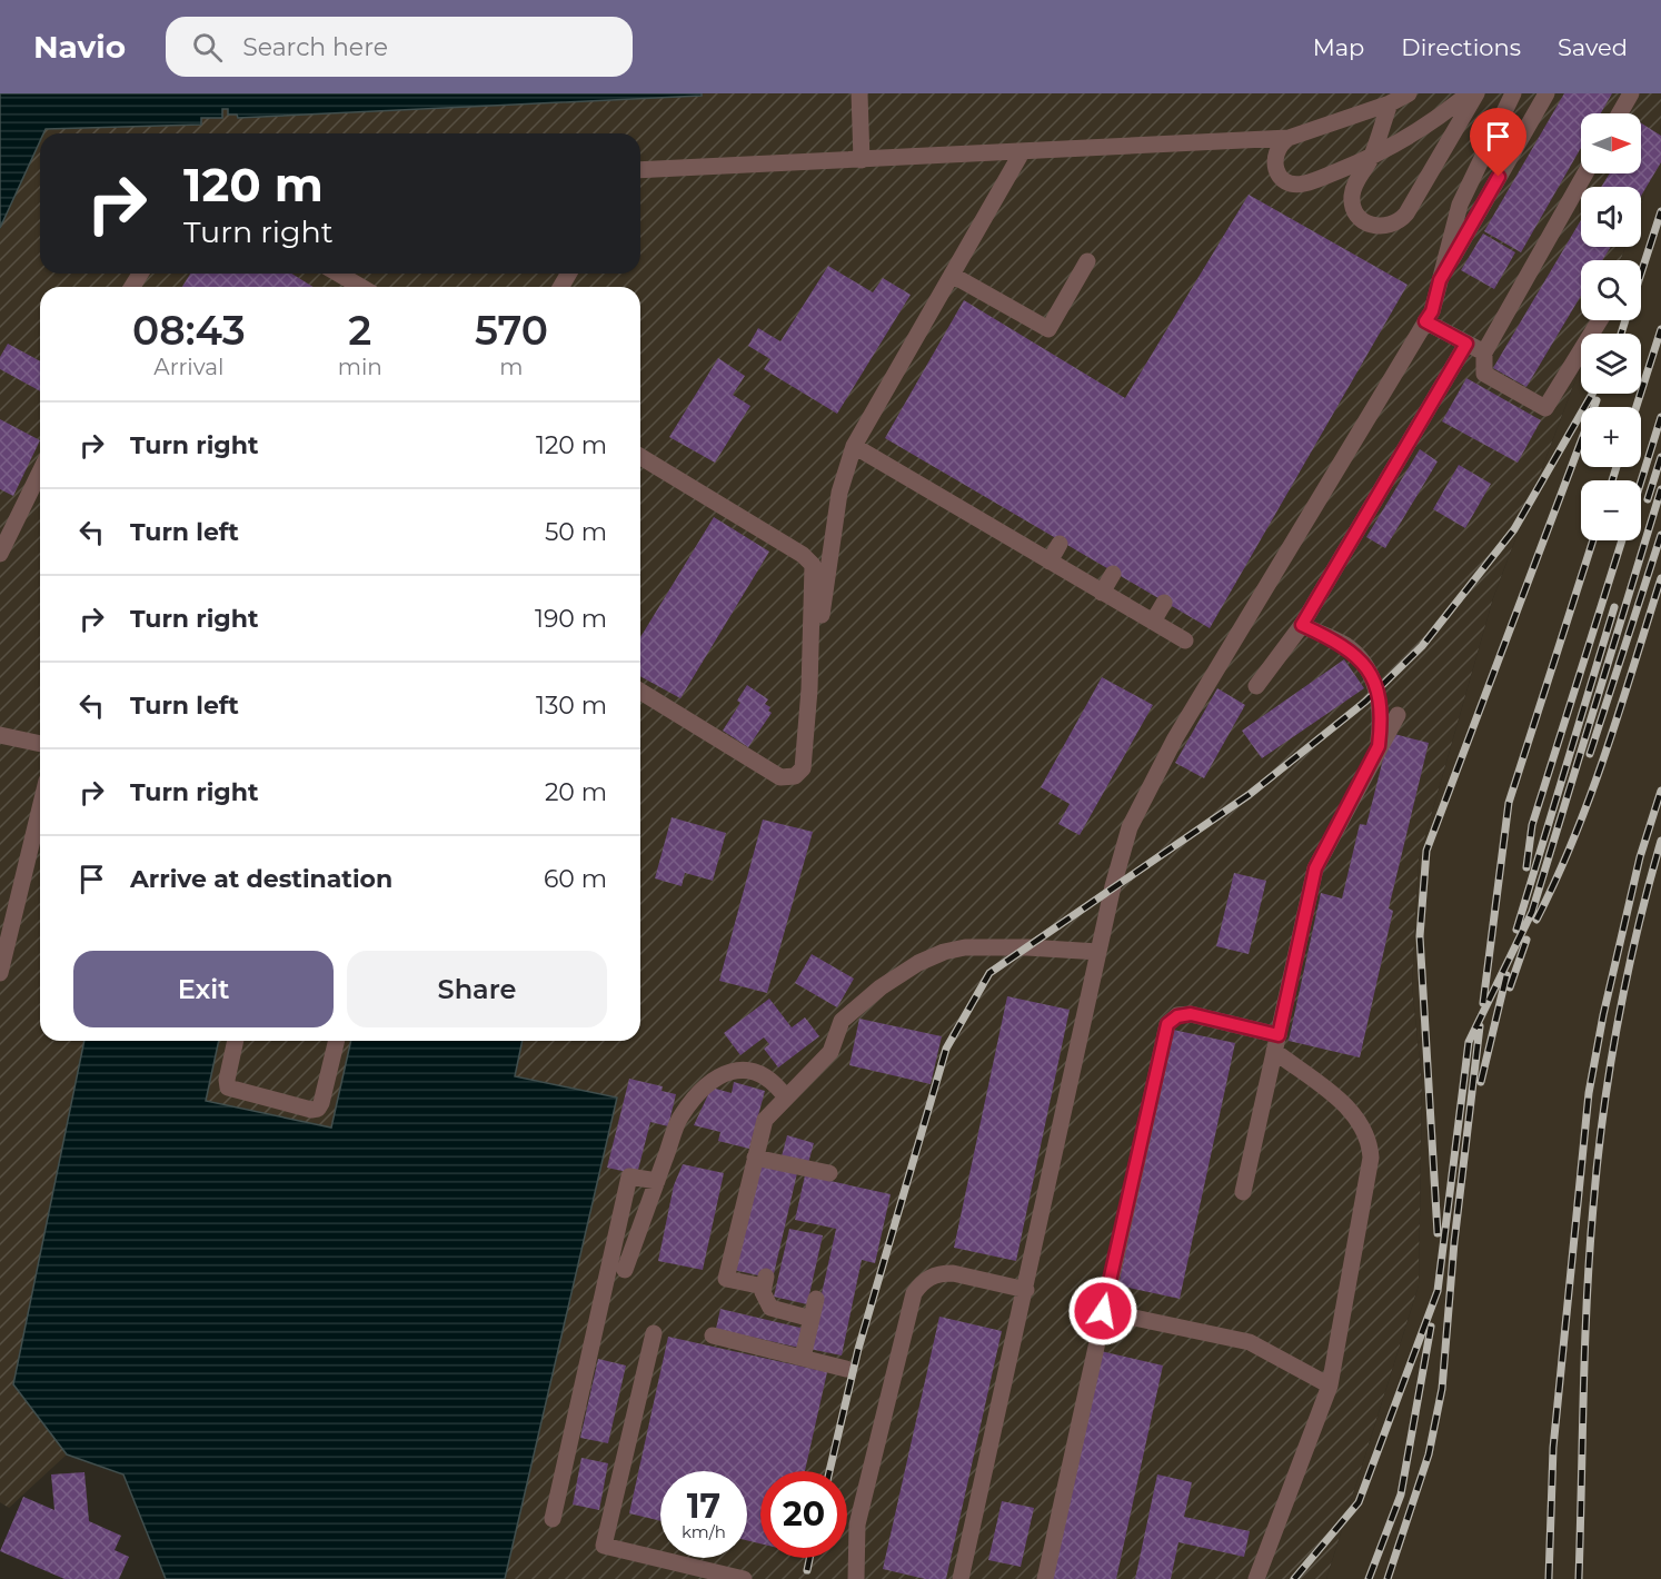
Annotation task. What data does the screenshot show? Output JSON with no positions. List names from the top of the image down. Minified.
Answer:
{"north":"right","page":{"header":"Navio","search":"Search here","nav":["Map","Directions","Saved"],"map_buttons":["+","−"],"turn":["120 m","Turn right"],"eta":["08:43","Arrival","2","min","570","m"],"list":[{"name":"Turn right","value":"120 m"},{"name":"Turn left","value":"50 m"},{"name":"Turn right","value":"190 m"},{"name":"Turn left","value":"130 m"},{"name":"Turn right","value":"20 m"},{"name":"Arrive at destination","value":"60 m"}],"buttons":["Exit","Share"],"speed":"17 km/h","limit":"20"}}
